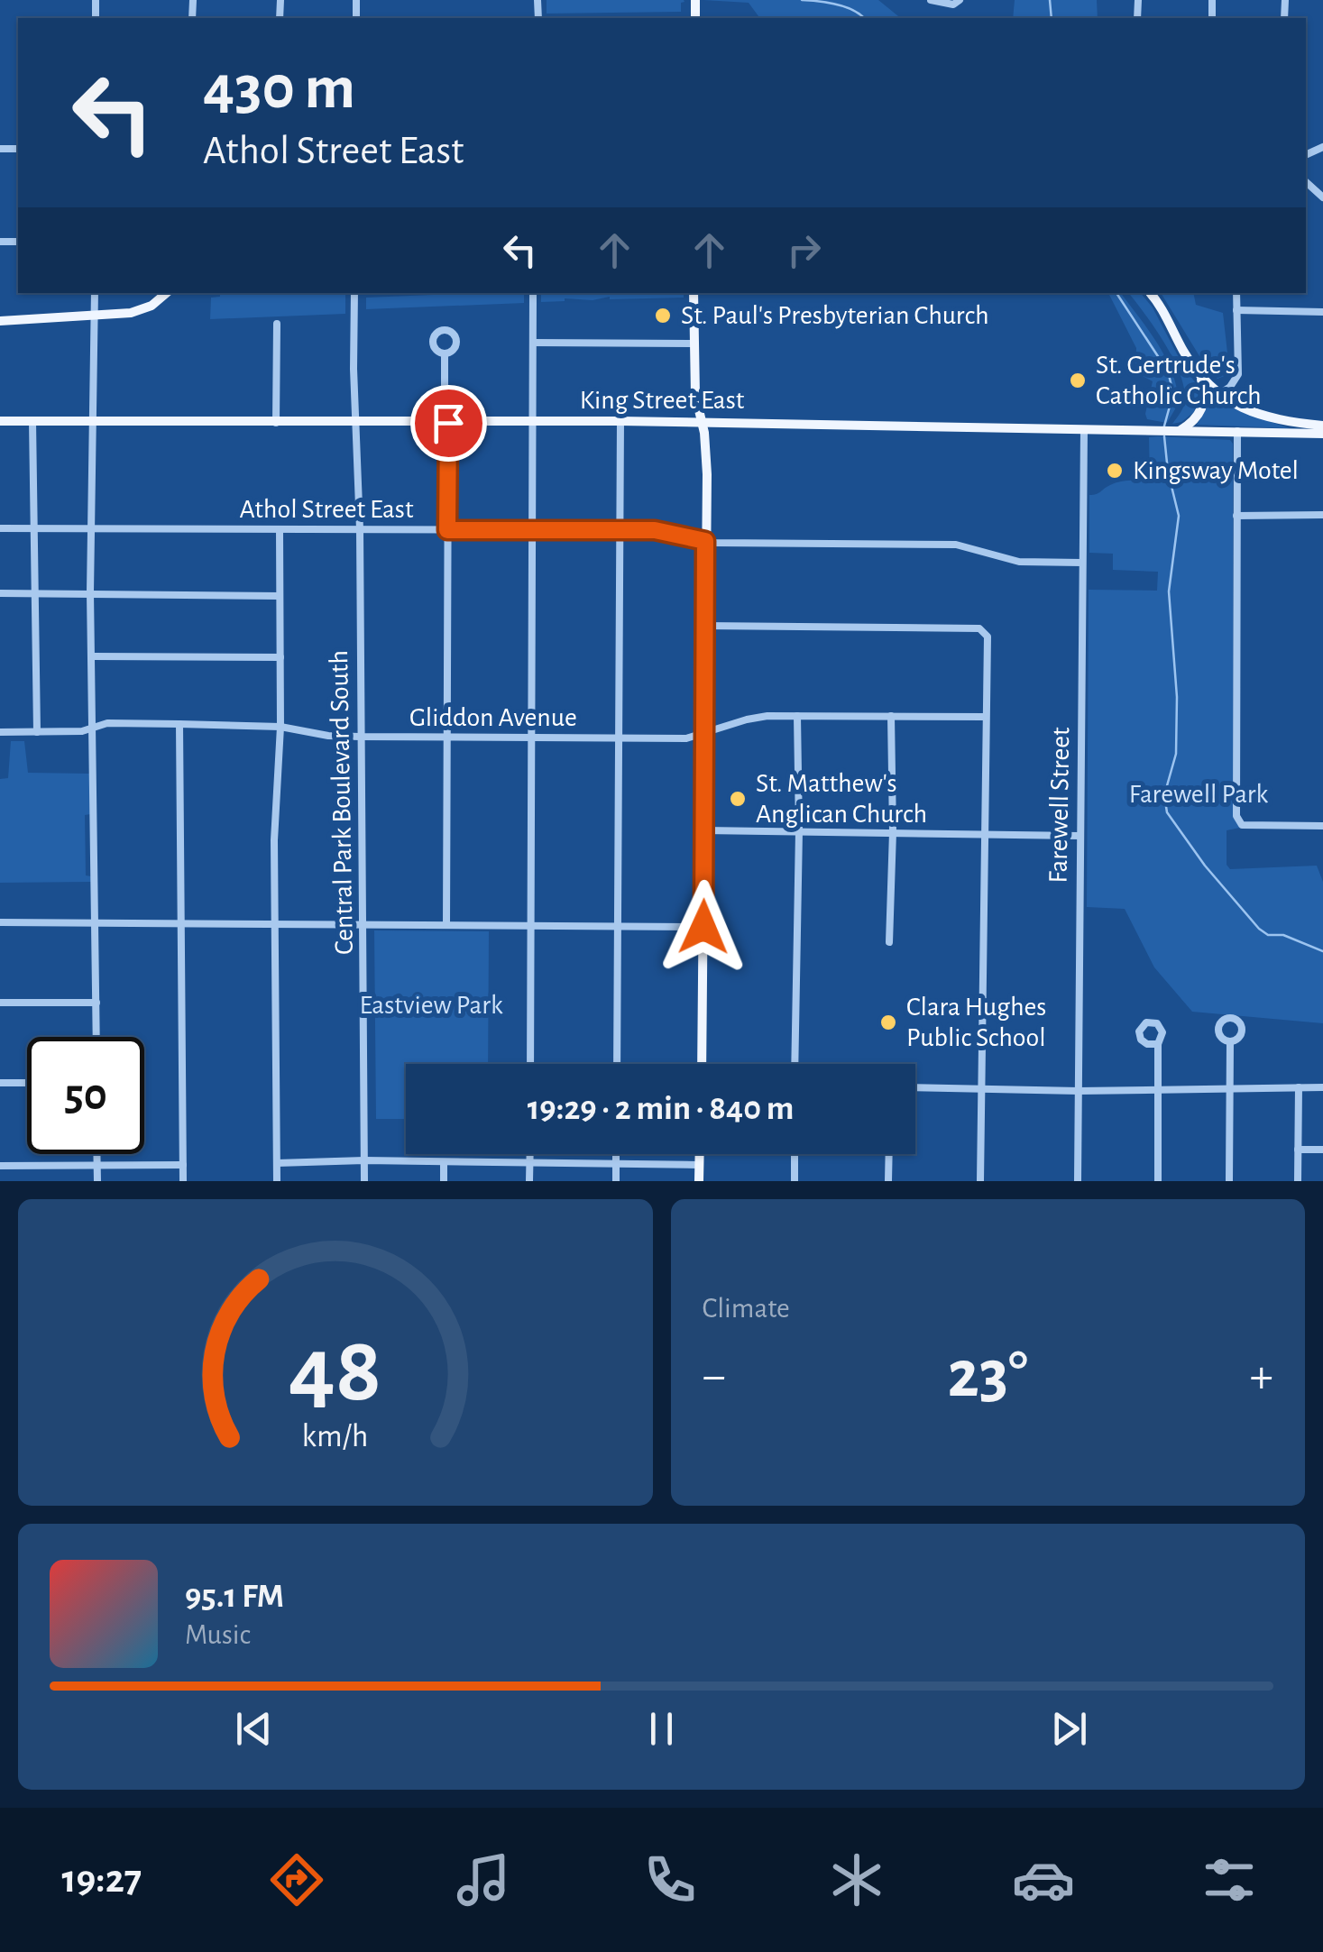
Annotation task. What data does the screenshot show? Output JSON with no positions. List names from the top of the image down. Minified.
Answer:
{"streets":{"main road":["King Street East"],"street":["Athol Street East","Gliddon Avenue","Central Park Boulevard South","Farewell Street"]},"crossings":[["King Street East","Central Park Boulevard South"],["King Street East","Farewell Street"],["Athol Street East","Central Park Boulevard South"],["Athol Street East","Farewell Street"],["Gliddon Avenue","Central Park Boulevard South"]],"parks":["Farewell Park","Eastview Park"],"places":["St. Paul's Presbyterian Church","St. Gertrude's Catholic Church","Kingsway Motel","St. Matthew's Anglican Church","Clara Hughes Public School"],"page":{"turn":["430 m","Athol Street East"],"limit":"50","trip":"19:29 · 2 min · 840 m","tile":"Climate","heat":["−","23°","+"],"song":["95.1 FM","Music"],"tabs":"19:27","gauge":["48","km/h"]}}
